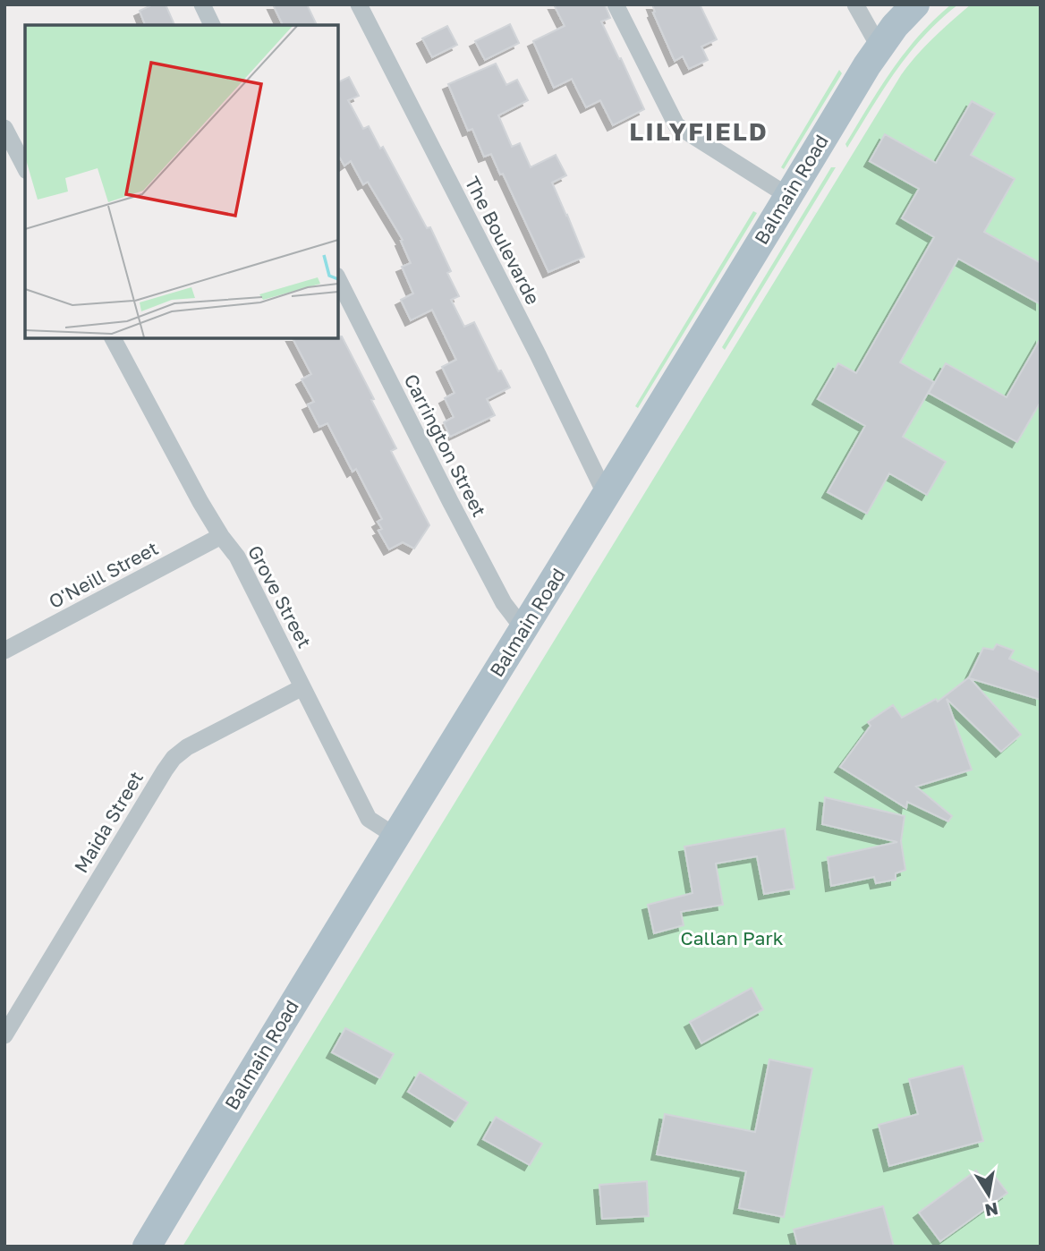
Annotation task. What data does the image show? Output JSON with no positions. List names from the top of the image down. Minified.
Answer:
{"streets":{"main road":["Balmain Road"],"street":["The Boulevarde","Carrington Street","O'Neill Street","Grove Street","Maida Street"]},"crossings":[["Balmain Road","The Boulevarde"],["Balmain Road","Carrington Street"],["Balmain Road","Grove Street"],["O'Neill Street","Grove Street"],["Grove Street","Maida Street"]],"districts":["LILYFIELD"],"parks":["Callan Park"],"north":"bottom"}
